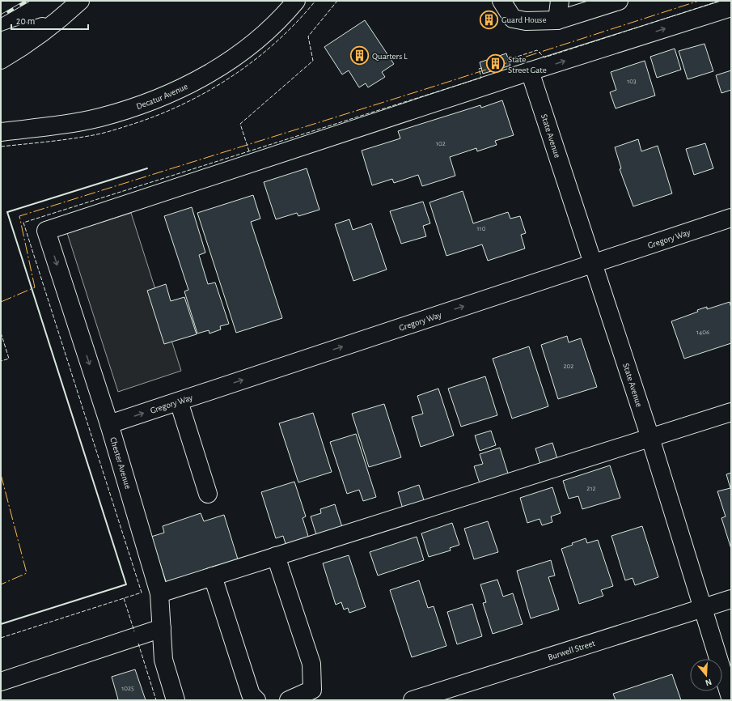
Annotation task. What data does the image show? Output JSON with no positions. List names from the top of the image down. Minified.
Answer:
{"streets":{"main road":["Decatur Avenue","State Avenue","Gregory Way","Chester Avenue","Burwell Street"]},"crossings":[["State Avenue","Gregory Way"],["State Avenue","Chester Avenue"],["State Avenue","Burwell Street"],["Gregory Way","Chester Avenue"]],"one_way":["Gregory Way"],"places":{"building":["Guard House","Quarters L","State Street Gate"]},"house_numbers":["103","102","110","1406","202","212","1025"],"scale_bar":"20 m","north":"bottom"}
